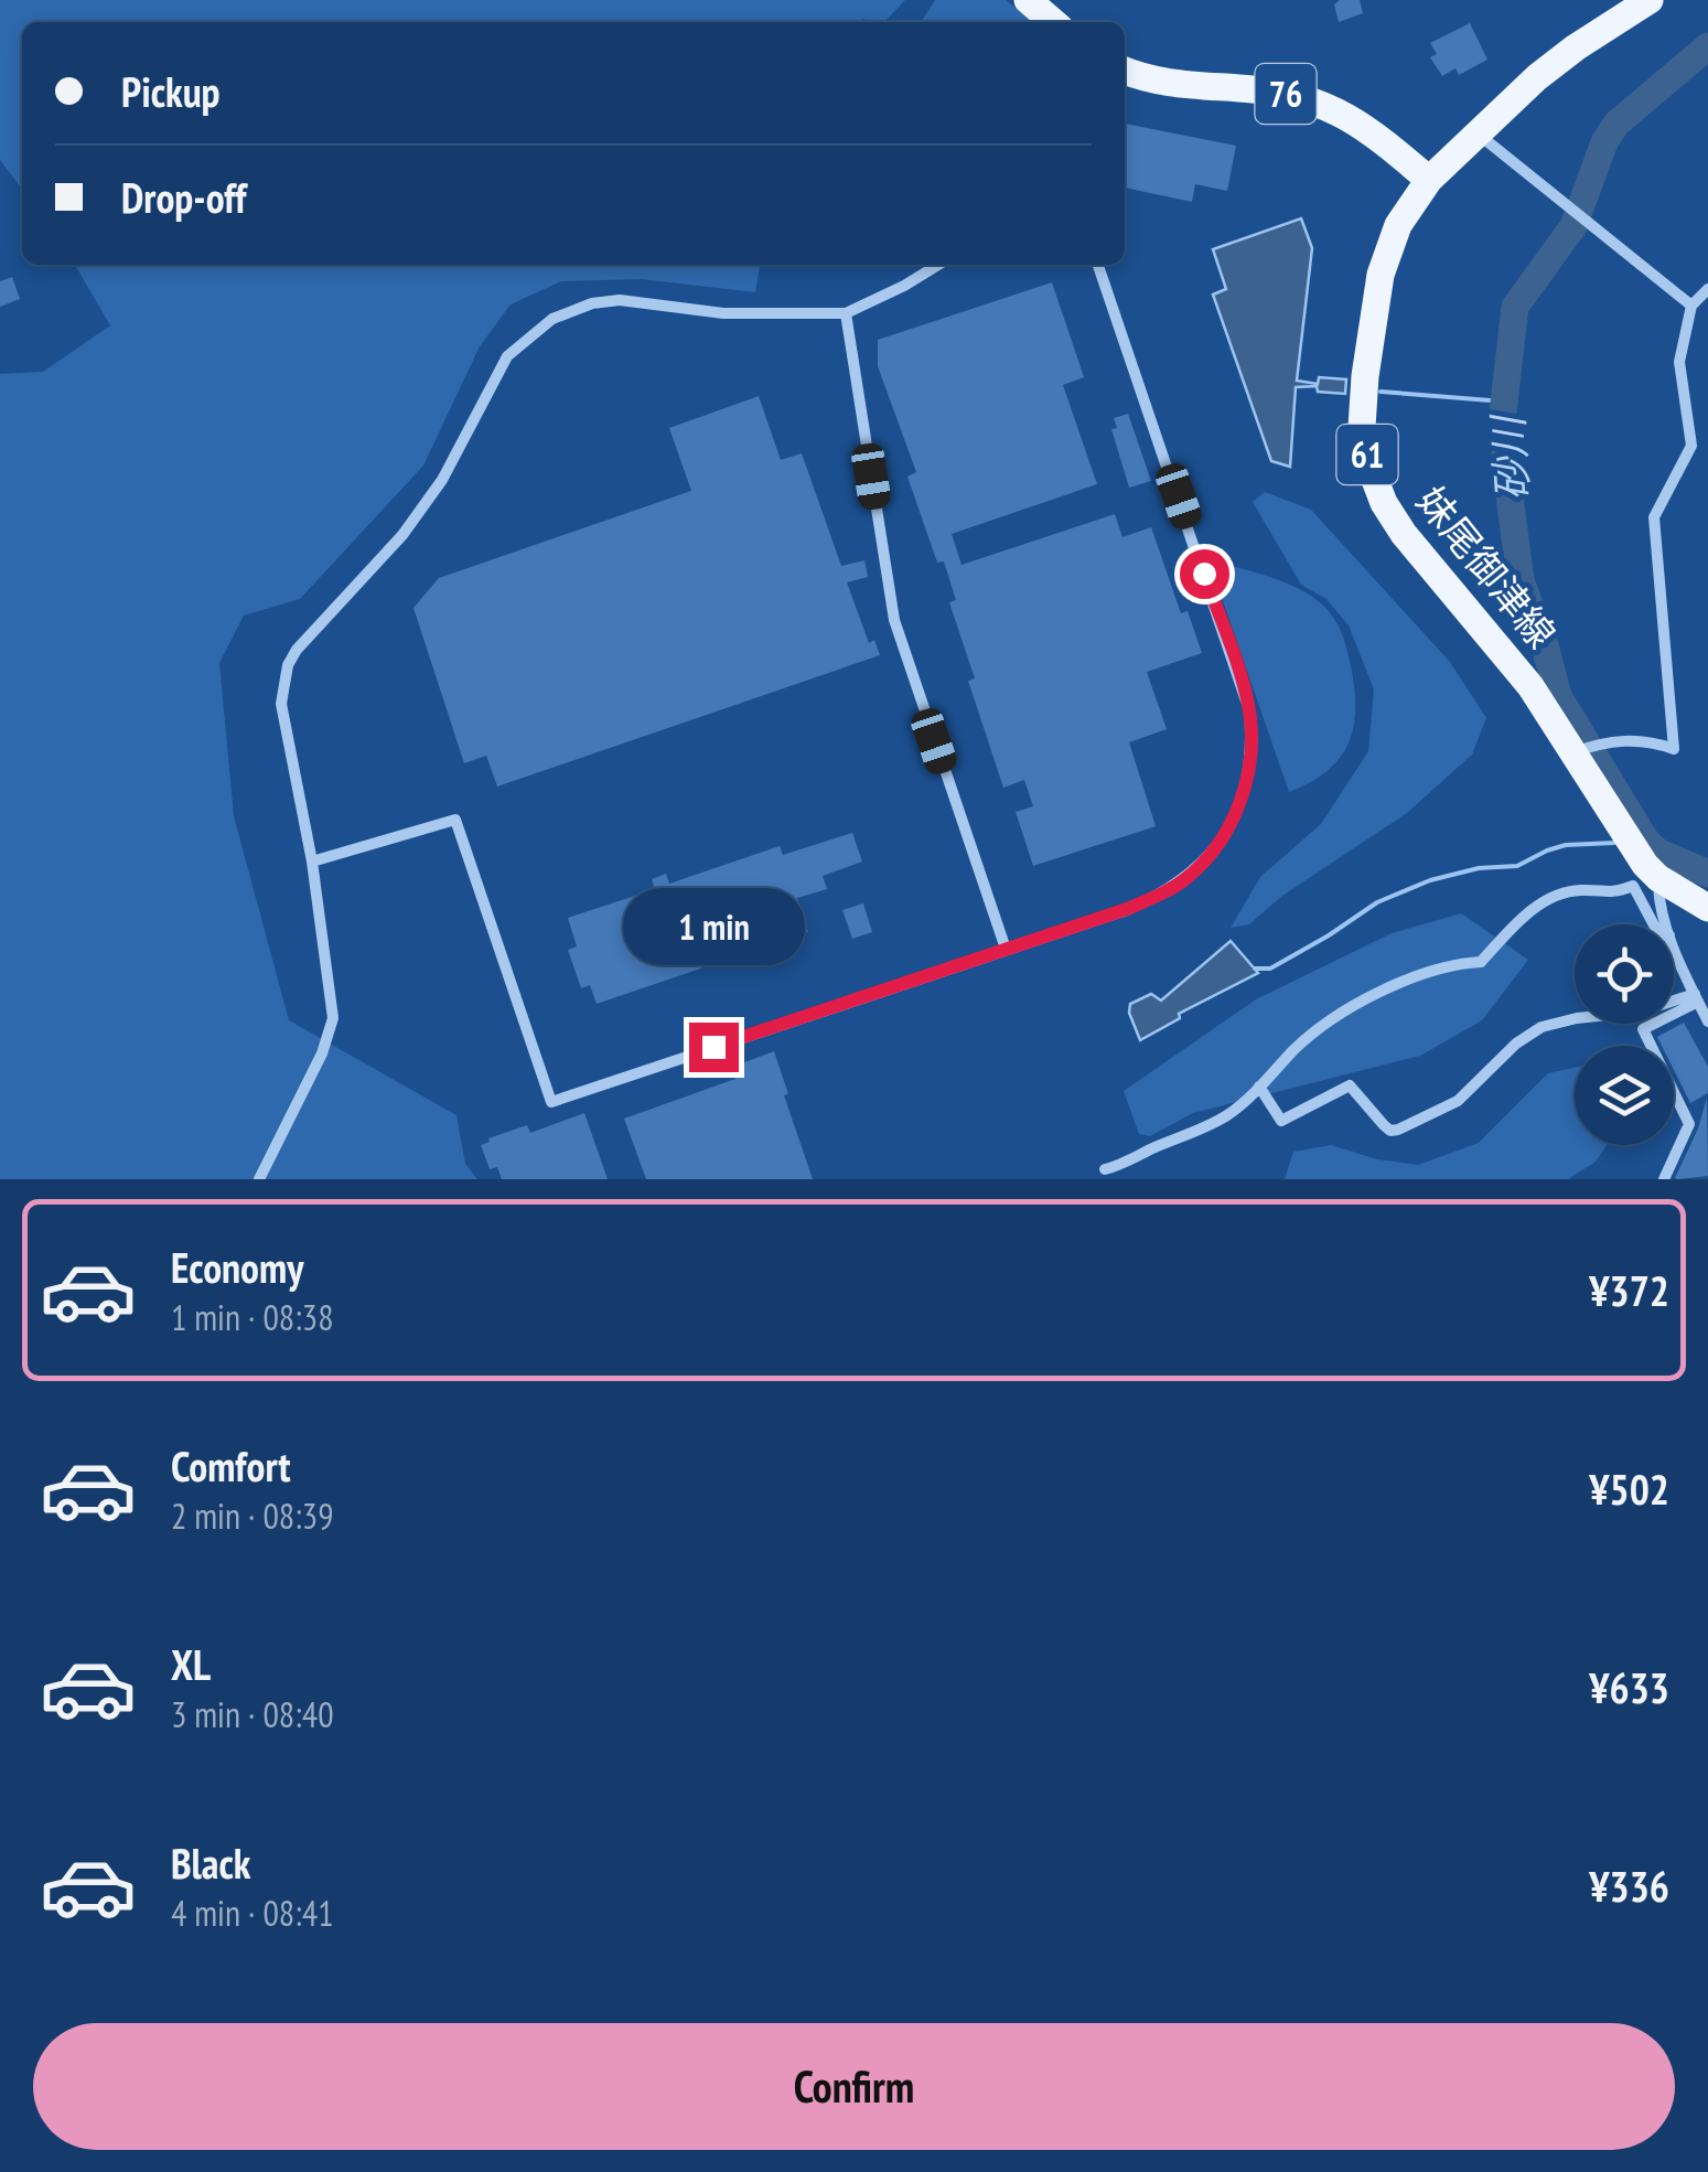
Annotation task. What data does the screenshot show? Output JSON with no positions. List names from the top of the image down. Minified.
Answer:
{"streets":{"main road":["76","61","妹尾御津線"]},"crossings":[["76","妹尾御津線"]],"water":["砂川"],"page":{"banner":["Pickup","Drop-off"],"bubble":"1 min","list":[{"name":"Economy","note":"1 min · 08:38","value":"¥372"},{"name":"Comfort","note":"2 min · 08:39","value":"¥502"},{"name":"XL","note":"3 min · 08:40","value":"¥633"},{"name":"Black","note":"4 min · 08:41","value":"¥336"}],"buttons":"Confirm"}}
